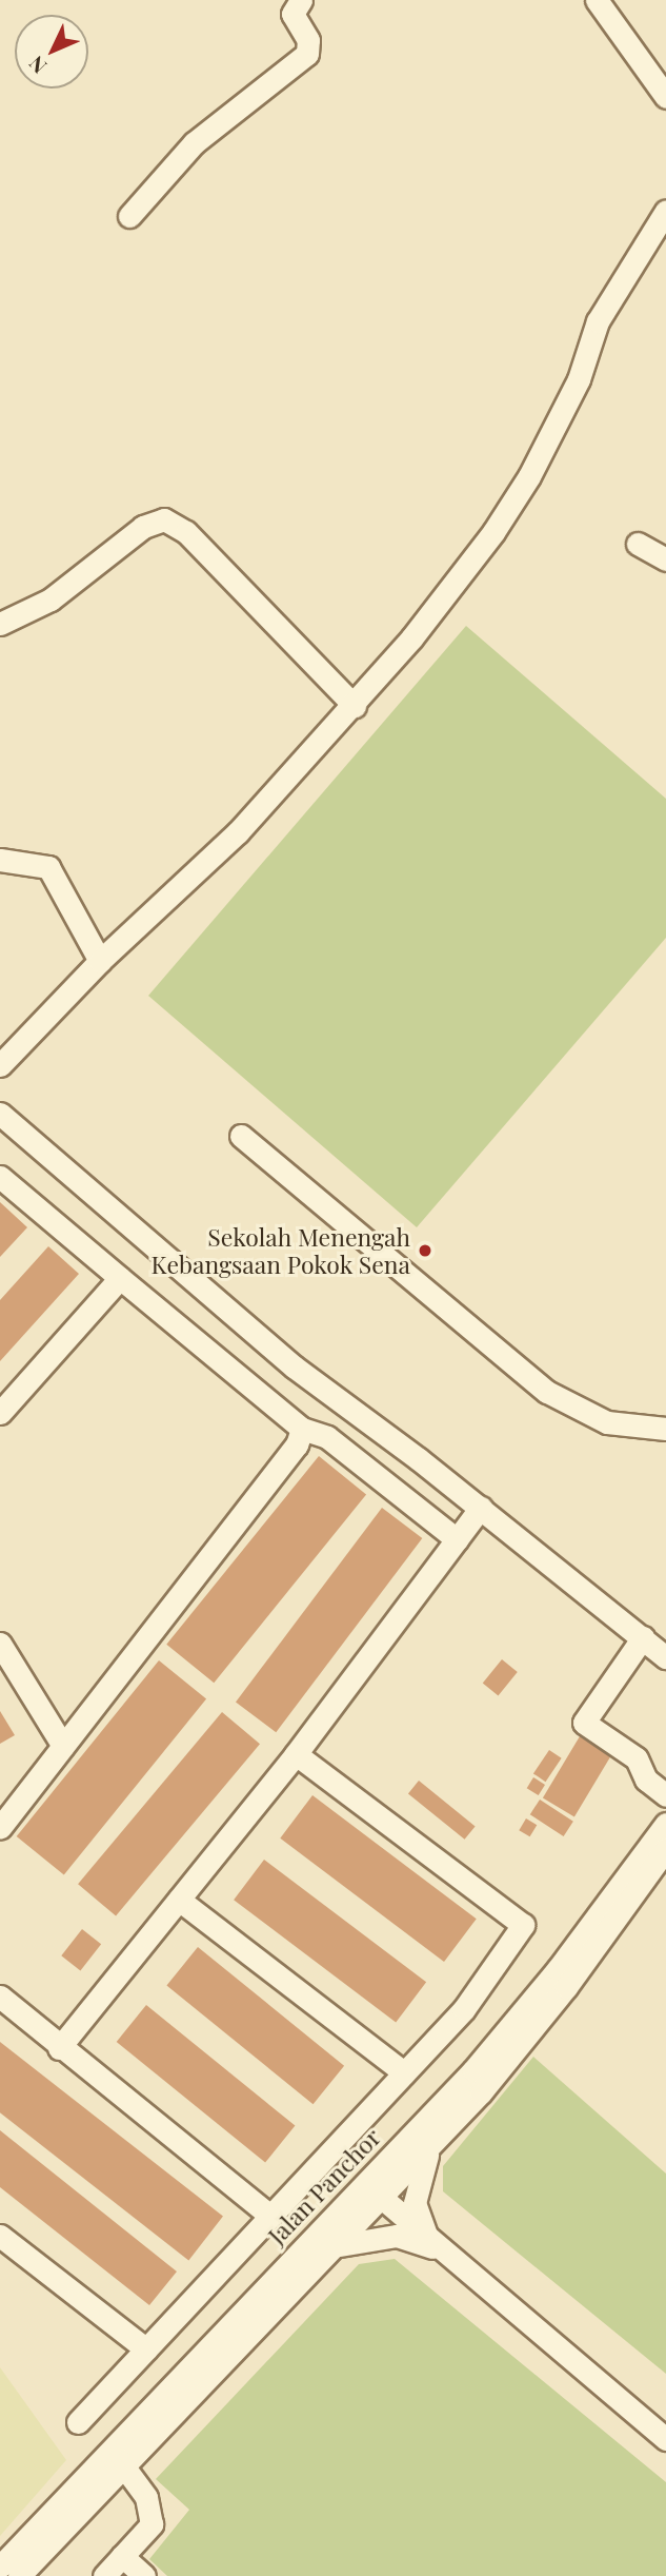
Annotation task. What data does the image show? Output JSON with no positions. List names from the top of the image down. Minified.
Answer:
{"streets":{"street":["Jalan Panchor"]},"places":["Sekolah Menengah Kebangsaan Pokok Sena"],"north":"bottom left"}
